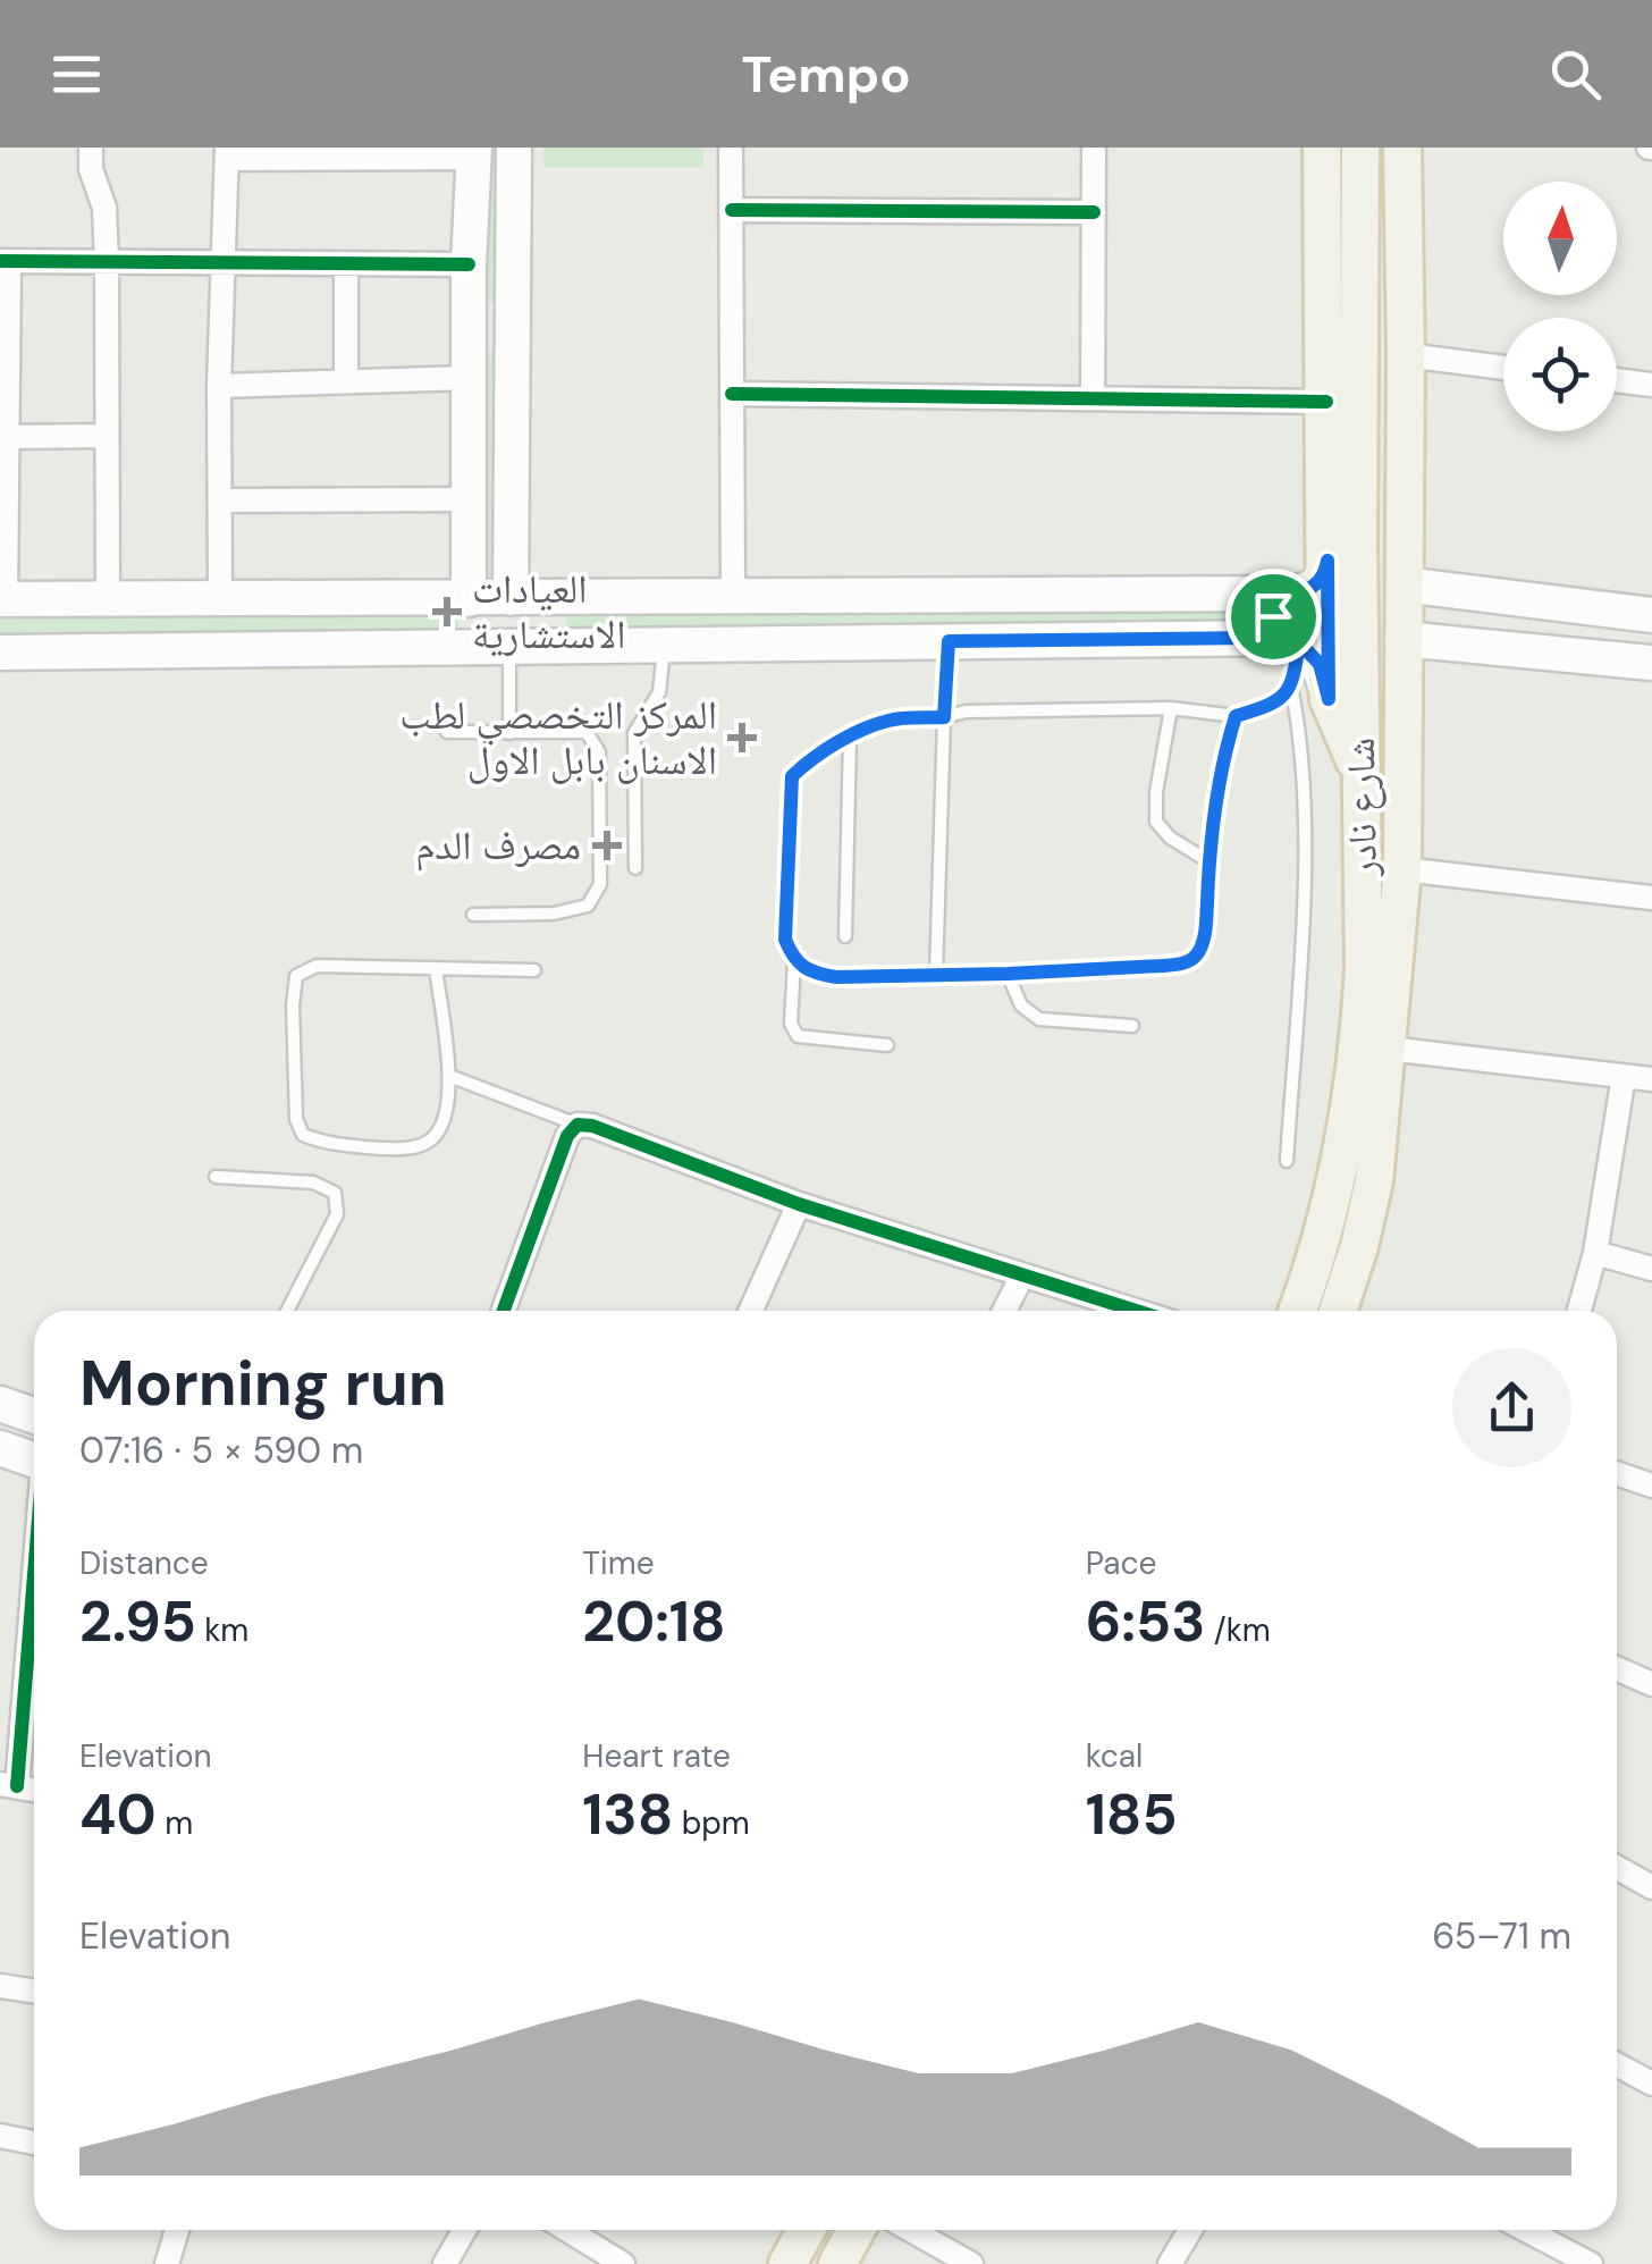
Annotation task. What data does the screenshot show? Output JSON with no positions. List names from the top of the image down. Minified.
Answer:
{"streets":{"main road":["شارع نادر"]},"places":{"health":["العيادات الاستشارية","المركز التخصصي لطب الاسنان بابل الاول","مصرف الدم"]},"north":"top","page":{"header":"Tempo","heading":["Morning run","07:16 · 5 × 590 m"],"stats":[["Distance","2.95 km"],["Time","20:18"],["Pace","6:53 /km"],["Elevation","40 m"],["Heart rate","138 bpm"],["kcal","185"]],"chart":["Elevation","65–71 m"]}}
